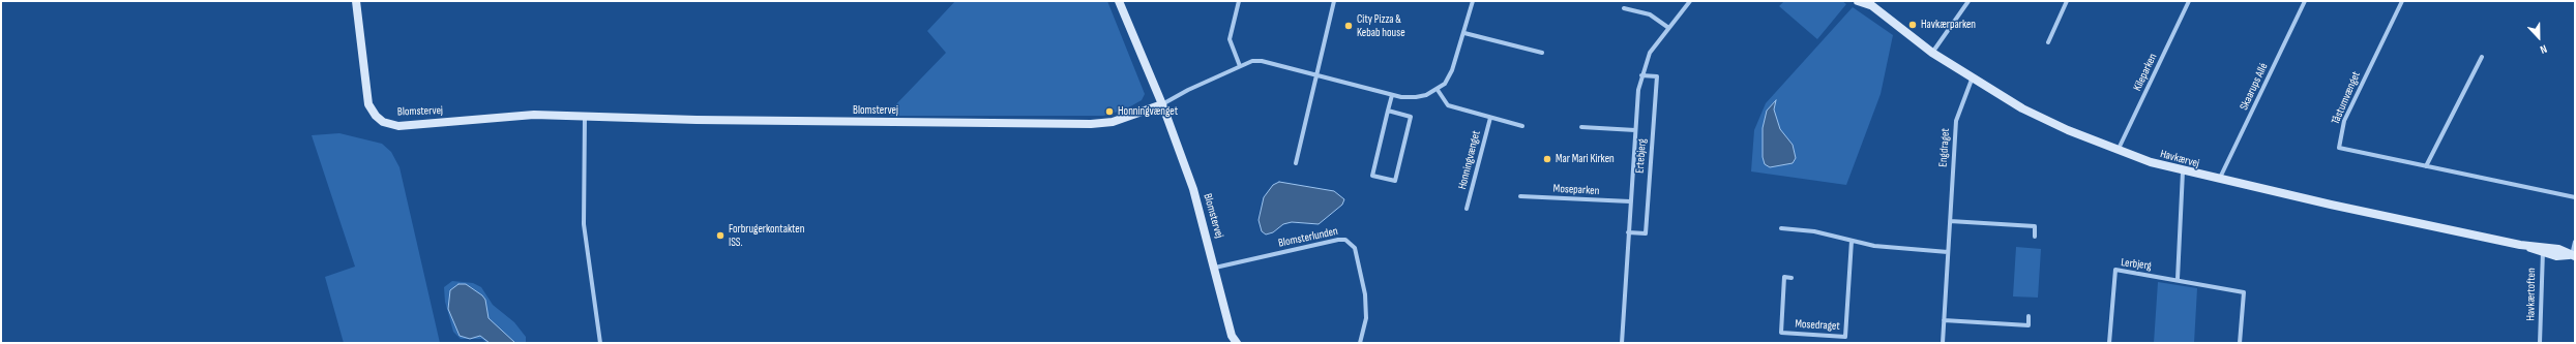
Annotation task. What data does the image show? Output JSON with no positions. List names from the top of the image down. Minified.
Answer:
{"streets":{"street":["Kileparken","Skaarups Allé","Tåstumvænget","Blomstervej","Engdraget","Ertebjerg","Havkærvej","Honningvænget","Moseparken","Blomsterlunden","Lerbjerg","Havkærtoften","Mosedraget"]},"crossings":[["Kileparken","Havkærvej"],["Skaarups Allé","Havkærvej"],["Blomstervej","Blomsterlunden"],["Engdraget","Havkærvej"],["Ertebjerg","Moseparken"],["Havkærvej","Havkærtoften"]],"places":["Havkærparken","City Pizza & Kebab house","Honningvænget","Mar Mari Kirken","Forbrugerkontakten ISS."],"north":"bottom"}
